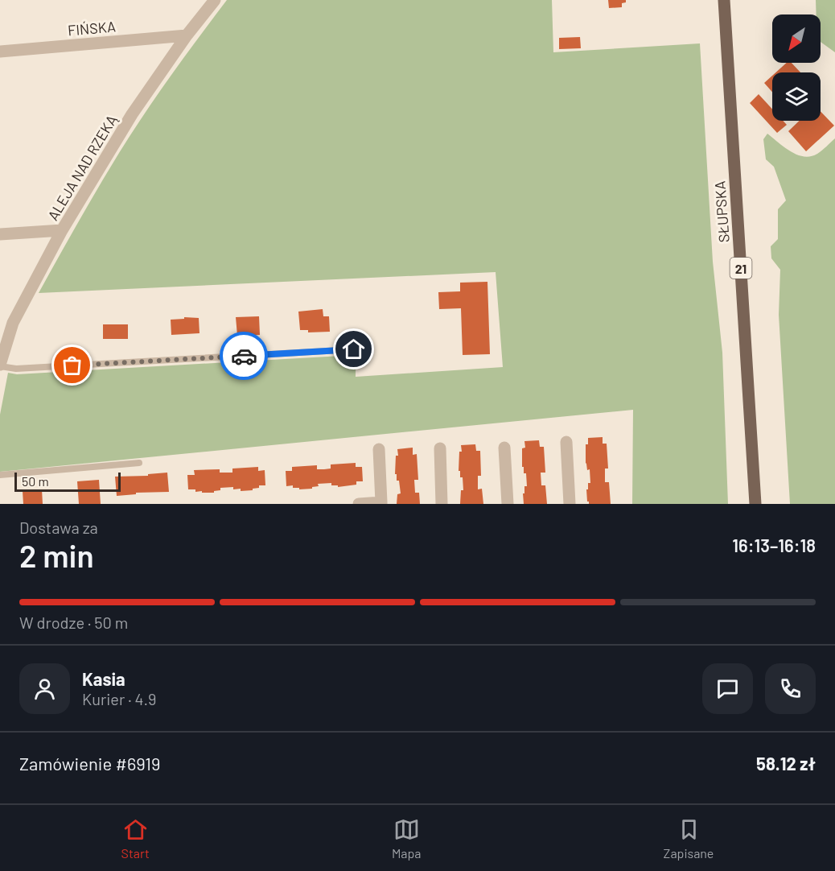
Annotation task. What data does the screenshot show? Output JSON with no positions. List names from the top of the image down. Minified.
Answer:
{"streets":{"main road":["SŁUPSKA","21"],"street":["FIŃSKA","ALEJA NAD RZEKĄ"]},"crossings":[["FIŃSKA","ALEJA NAD RZEKĄ"]],"scale_bar":"50 m","north":"bottom left","page":{"scale":"50 m","heading":["2 min","Dostawa za","16:13–16:18"],"panel":["Kasia","Kurier · 4.9","Zamówienie #6919","58.12 zł"],"bar":"W drodze · 50 m","tabs":["Start","Mapa","Zapisane"]}}
